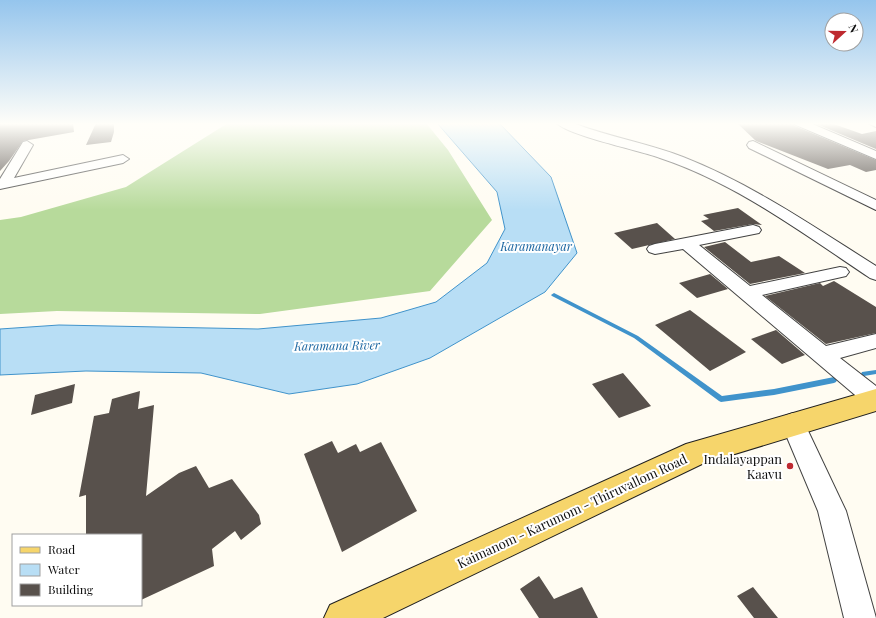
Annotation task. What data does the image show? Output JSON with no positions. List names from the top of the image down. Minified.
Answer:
{"streets":{"main road":["Kaimanom - Karumom - Thiruvallom Road"]},"water":["Karamanayar","Karamana River"],"places":["Indalayappan Kaavu"],"legend":["Road","Water","Building"],"north":"right"}
